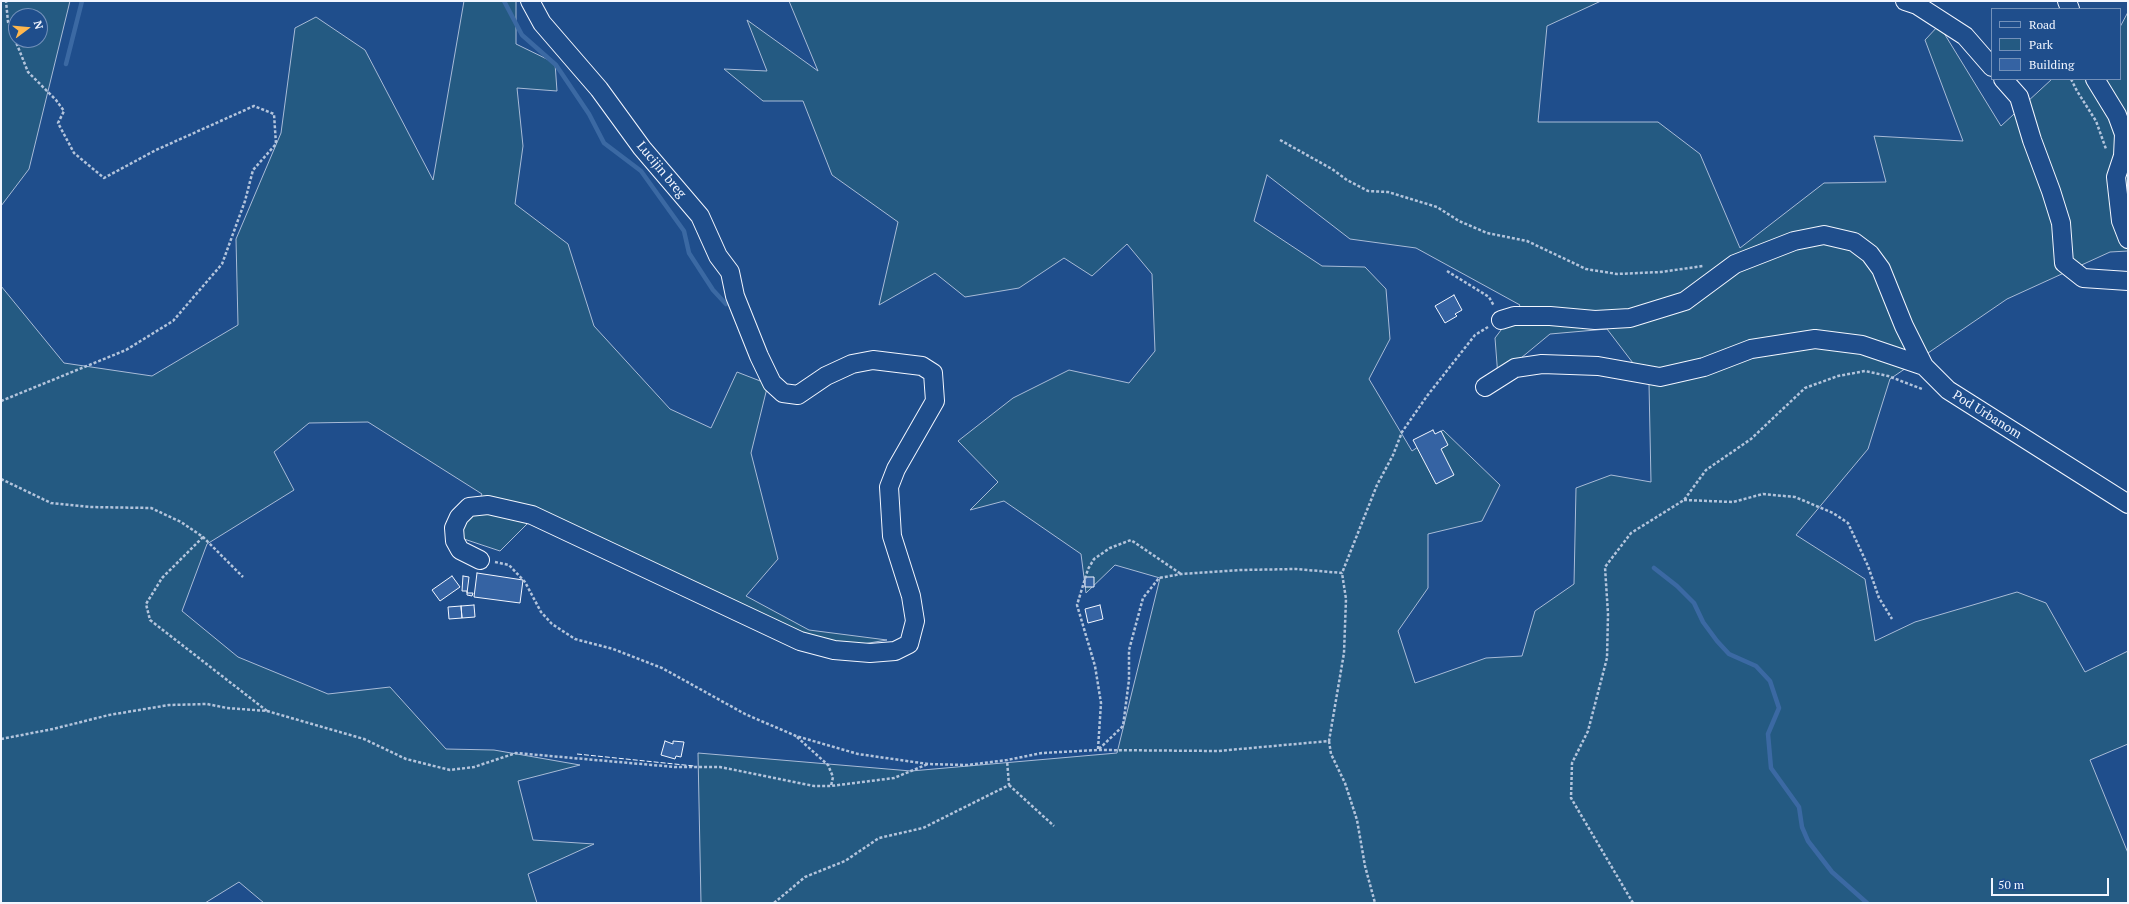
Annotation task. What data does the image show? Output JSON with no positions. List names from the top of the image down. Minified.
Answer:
{"streets":{"street":["Lucijin breg","Pod Urbanom"]},"legend":["Road","Park","Building"],"scale_bar":"50 m","north":"right"}
